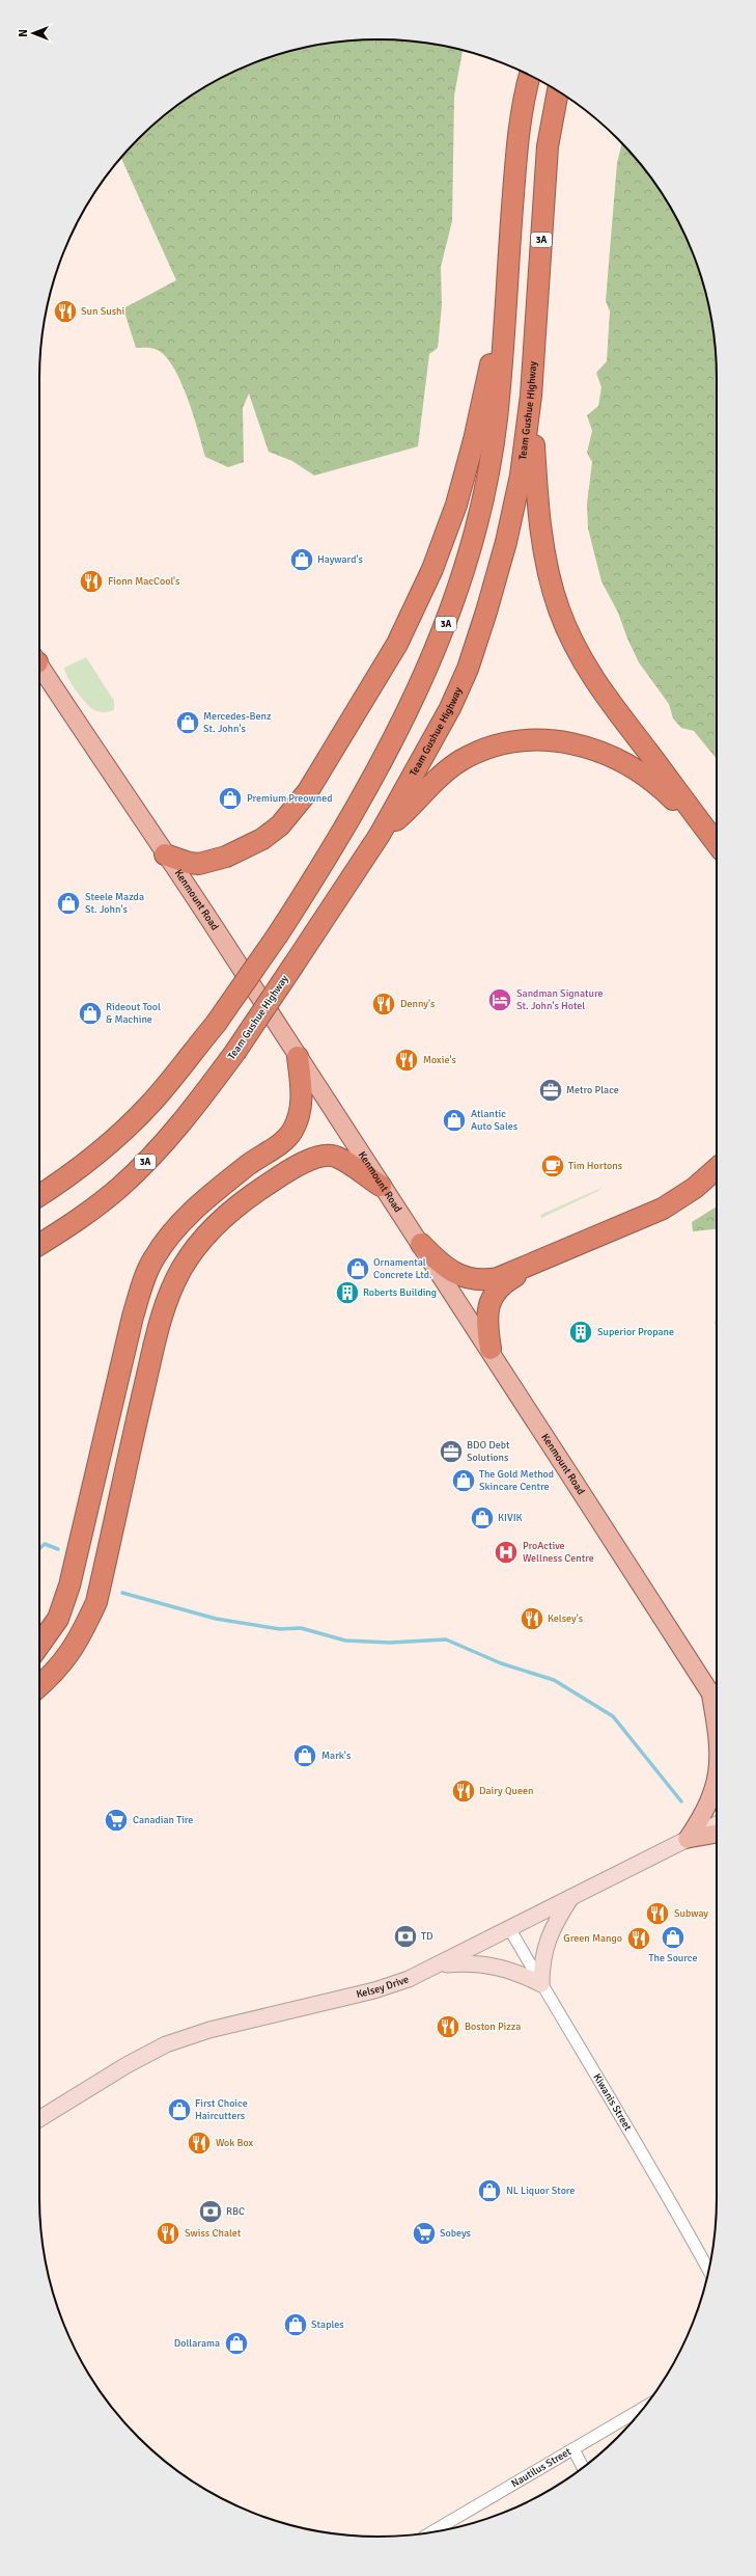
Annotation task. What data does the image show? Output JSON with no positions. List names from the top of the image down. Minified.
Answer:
{"streets":{"highway":["3A","Team Gushue Highway"],"main road":["Kenmount Road","Kelsey Drive"],"street":["Kiwanis Street","Nautilus Street"]},"crossings":[["Kelsey Drive","Kiwanis Street"]],"places":{"restaurant":["Sun Sushi","Fionn MacCool's","Denny's","Moxie's","Kelsey's","Dairy Queen","Subway","Green Mango","Boston Pizza","Wok Box","Swiss Chalet"],"shop":["Hayward's","Mercedes-Benz St. John's","Premium Preowned","Steele Mazda St. John's","Rideout Tool & Machine","Atlantic Auto Sales","Ornamental Concrete Ltd.","The Gold Method Skincare Centre","KIVIK","Mark's","The Source","First Choice Haircutters","NL Liquor Store","Staples","Dollarama"],"hotel":["Sandman Signature St. John's Hotel"],"office":["Metro Place","BDO Debt Solutions"],"cafe":["Tim Hortons"],"building":["Roberts Building","Superior Propane"],"hospital":["ProActive Wellness Centre"],"supermarket":["Canadian Tire","Sobeys"],"bank":["TD","RBC"]},"north":"left"}
